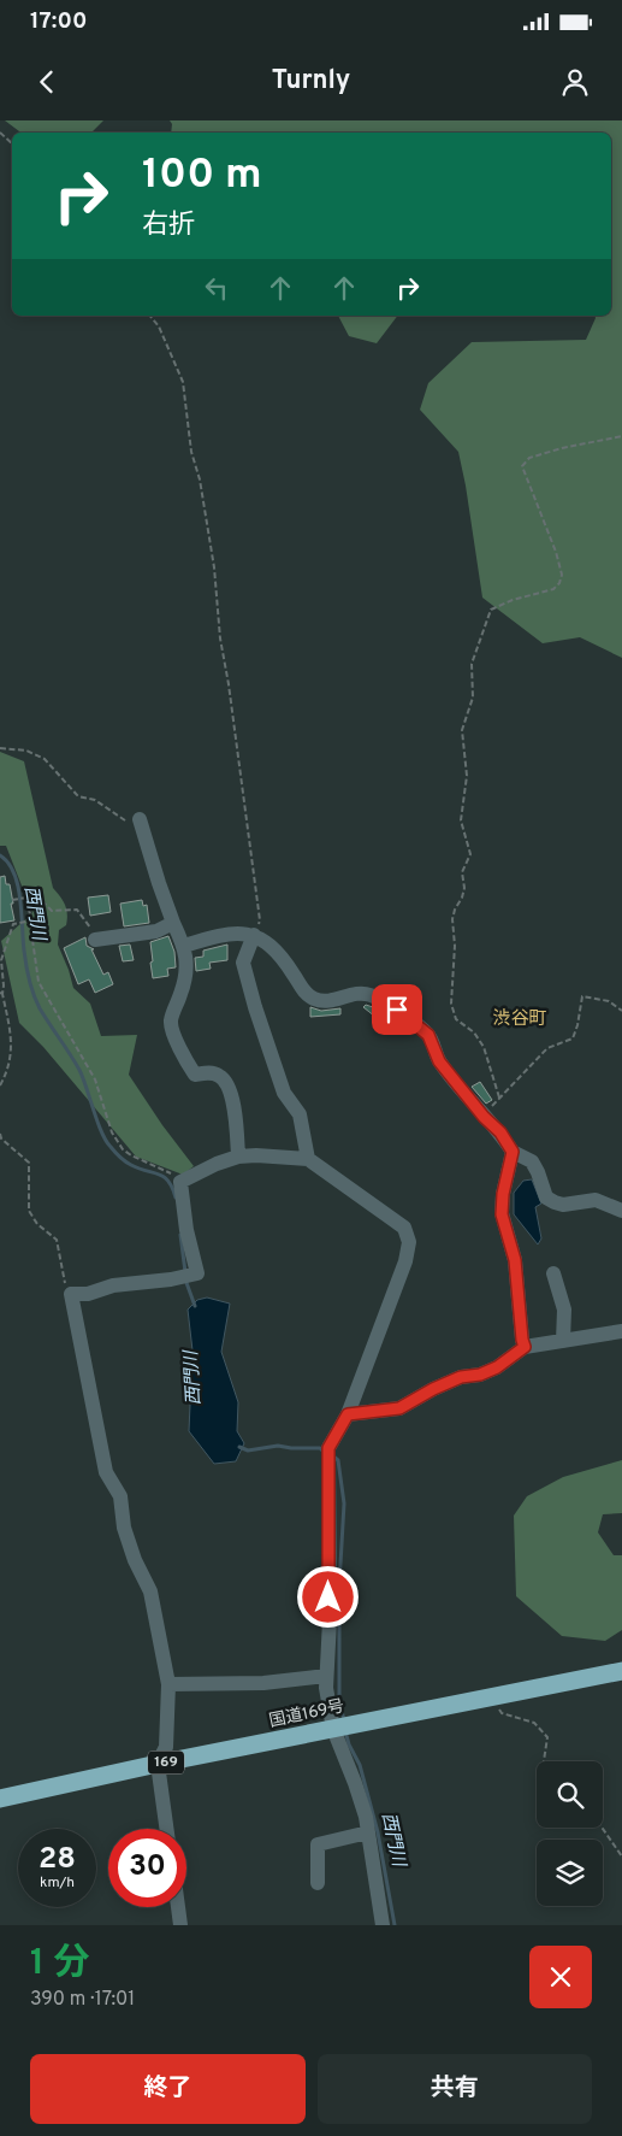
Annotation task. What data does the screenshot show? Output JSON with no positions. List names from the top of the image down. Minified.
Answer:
{"streets":{"highway":["国道169号","169"]},"districts":["渋谷町"],"water":["西門川"],"page":{"status":"17:00","header":"Turnly","turn":["100 m","右折"],"speed":"28 km/h","limit":"30","heading":["1 分","390 m · 17:01"],"buttons":["終了","共有"]}}
